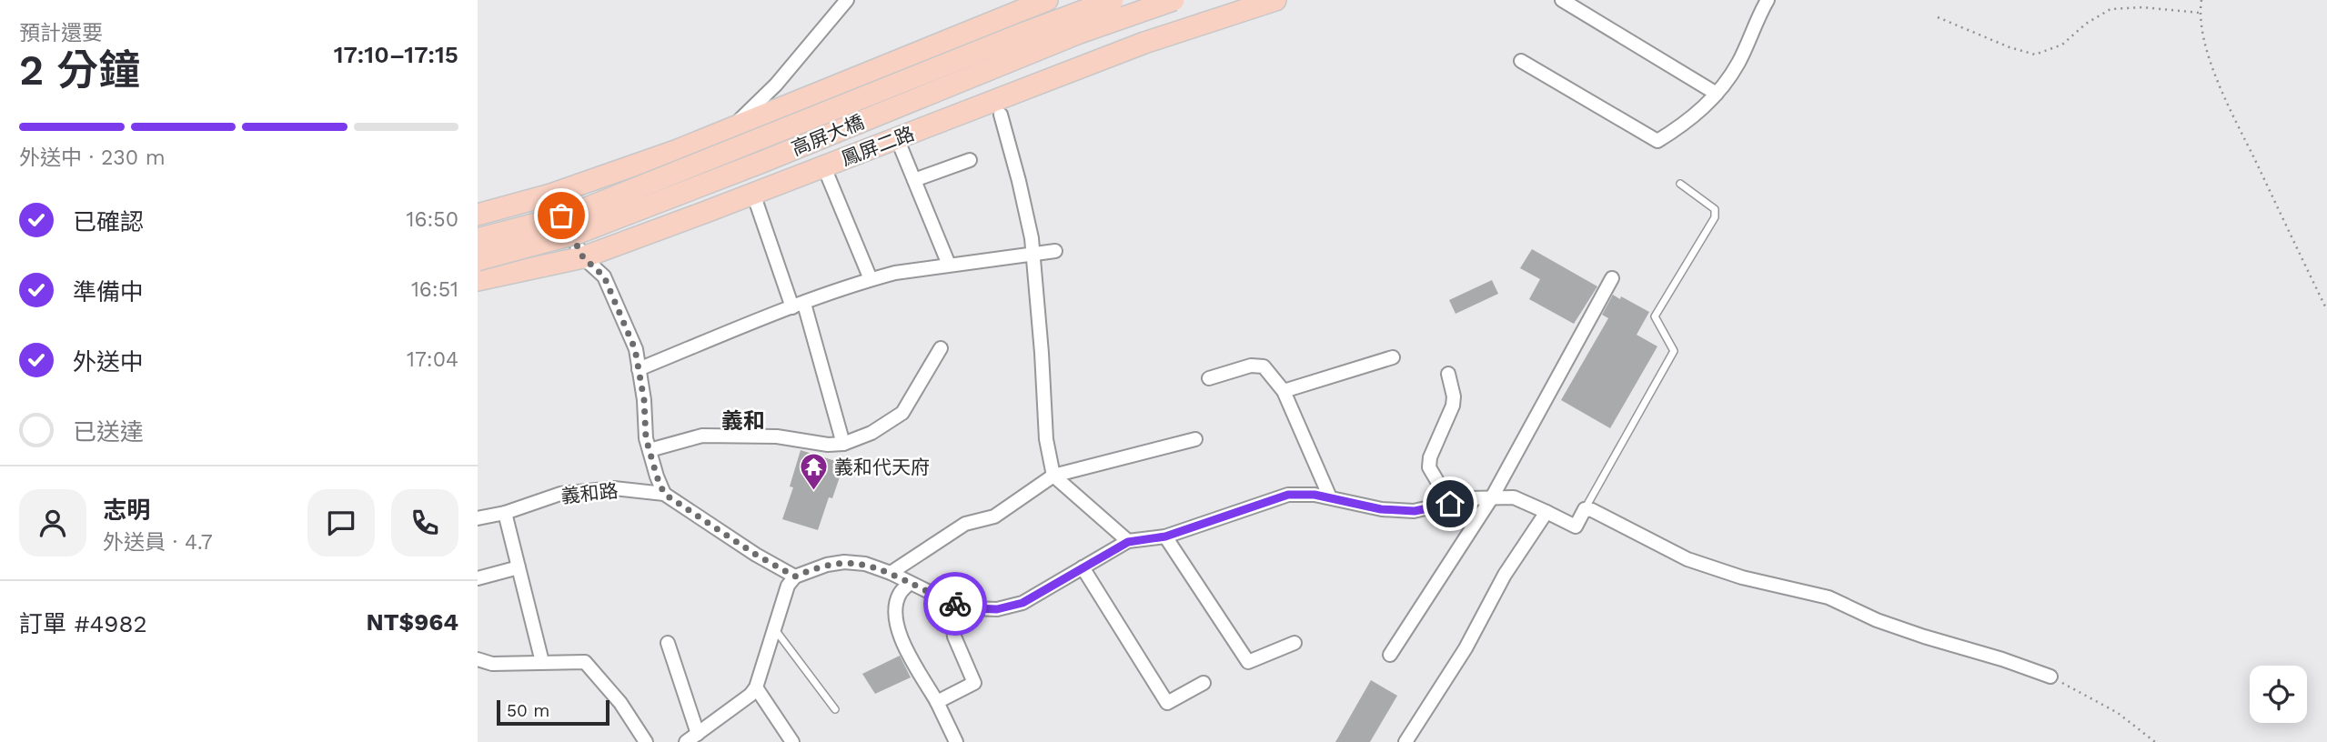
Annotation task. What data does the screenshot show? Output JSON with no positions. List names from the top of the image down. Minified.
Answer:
{"streets":{"main road":["高屏大橋","鳳屏二路"],"street":["義和路"]},"districts":["義和"],"places":{"temple":["義和代天府"]},"scale_bar":"50 m","page":{"heading":["2 分鐘","預計還要","17:10–17:15"],"panel":["志明","外送員 · 4.7","訂單 #4982","NT$964"],"bar":"外送中 · 230 m","list":[["已確認","16:50"],["準備中","16:51"],["外送中","17:04"],"已送達"],"scale":"50 m"}}
